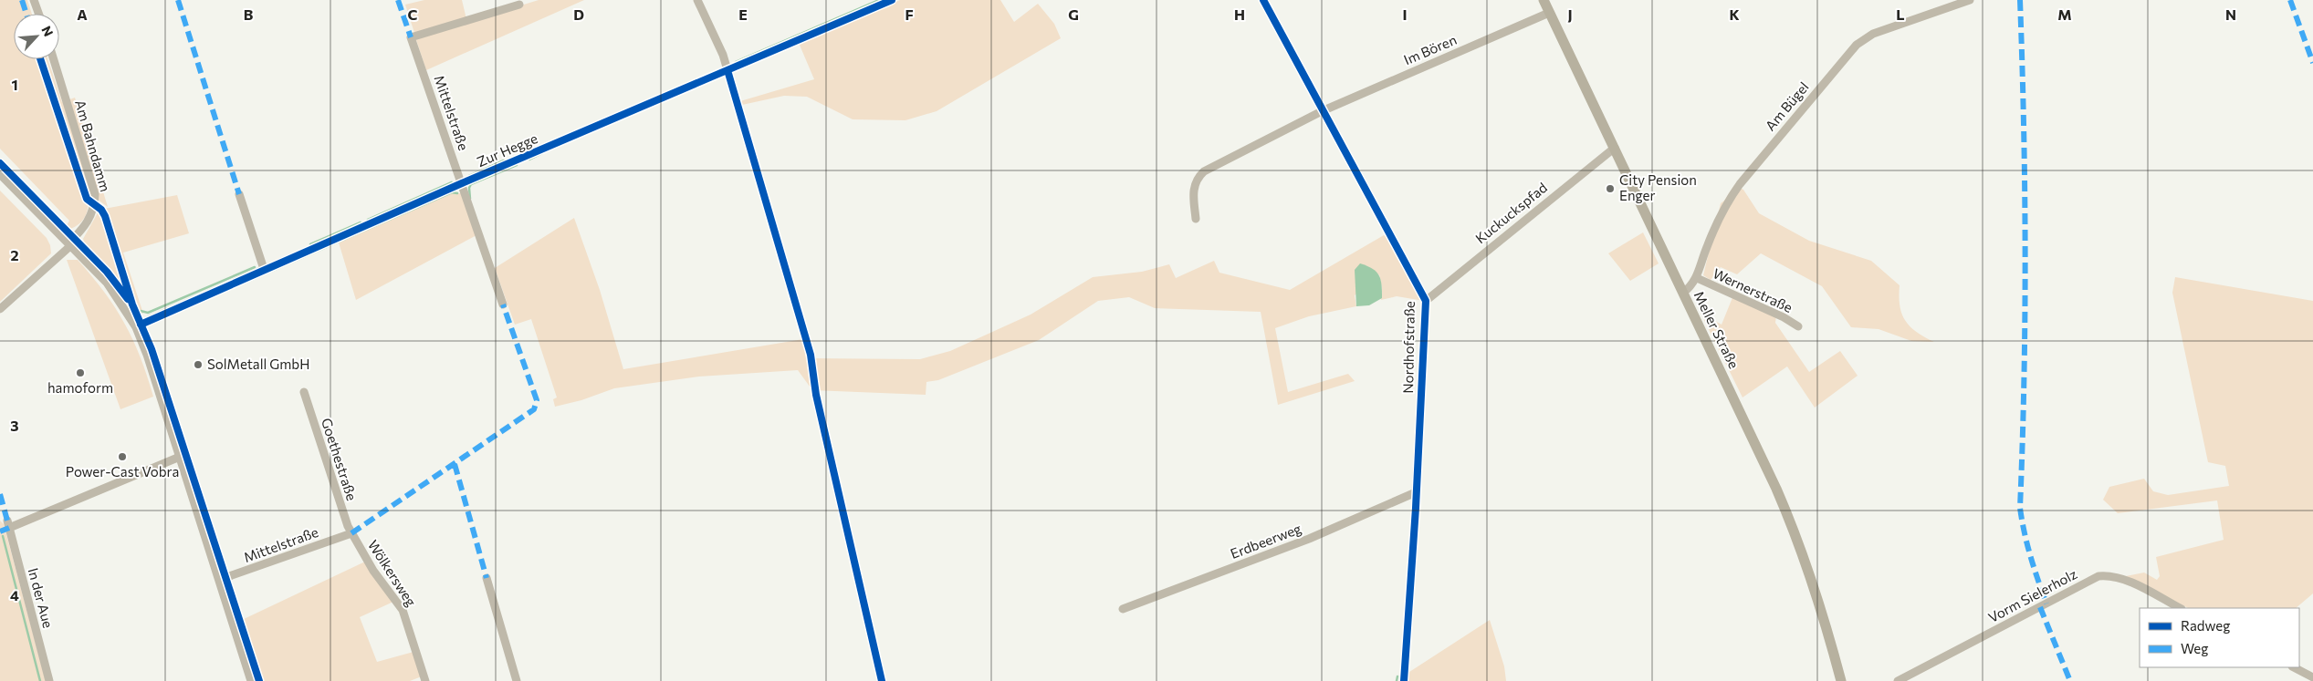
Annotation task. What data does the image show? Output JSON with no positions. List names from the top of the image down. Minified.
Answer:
{"streets":{"main road":["Meller Straße"],"street":["Im Bören","Am Bügel","Mittelstraße","Am Bahndamm","Zur Hegge","Kuckuckspfad","Wernerstraße","Nordhofstraße","Goethestraße","Erdbeerweg","Wölkersweg","Vorm Sielerholz","In der Aue"]},"crossings":[["Im Bören","Meller Straße"],["Im Bören","Nordhofstraße"],["Am Bügel","Wernerstraße"],["Am Bügel","Meller Straße"],["Mittelstraße","Zur Hegge"],["Mittelstraße","Goethestraße"],["Mittelstraße","Wölkersweg"],["Kuckuckspfad","Meller Straße"],["Kuckuckspfad","Nordhofstraße"],["Nordhofstraße","Erdbeerweg"],["Goethestraße","Wölkersweg"]],"places":["City Pension Enger","SolMetall GmbH","hamoform","Power-Cast Vobra"],"legend":["Radweg","Weg"],"north":"top right","grid":{"columns":["A","B","C","D","E","F","G","H","I","J","K","L","M","N"],"rows":["1","2","3","4"]}}
